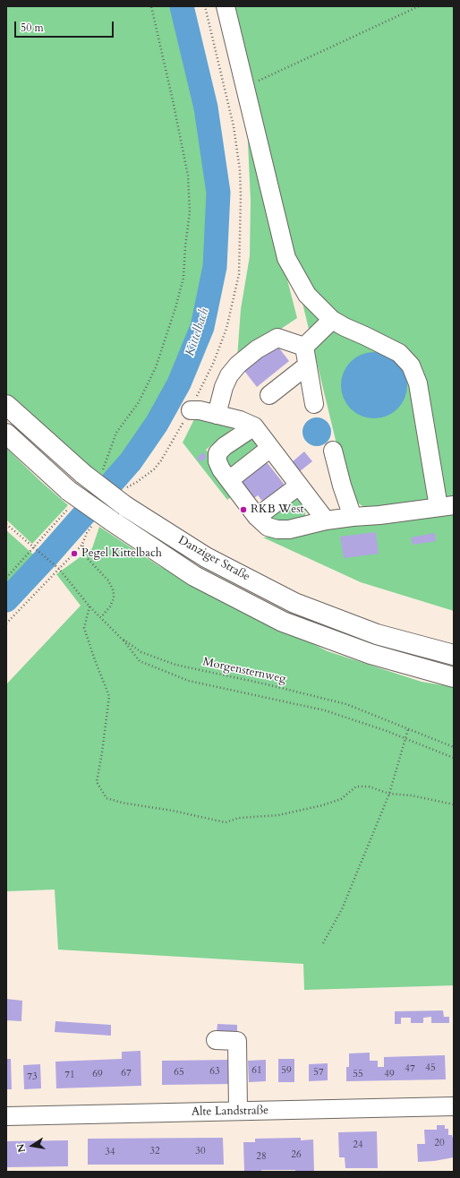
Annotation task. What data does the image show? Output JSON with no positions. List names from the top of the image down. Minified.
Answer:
{"streets":{"highway":["Danziger Straße"],"street":["Alte Landstraße"],"path":["Morgensternweg"]},"water":["Kittelbach"],"places":["RKB West","Pegel Kittelbach"],"house_numbers":["45","47","61","59","63","65","57","67","69","55","49","71","73","20","24","32","30","34","26","28"],"scale_bar":"50 m","north":"left"}
